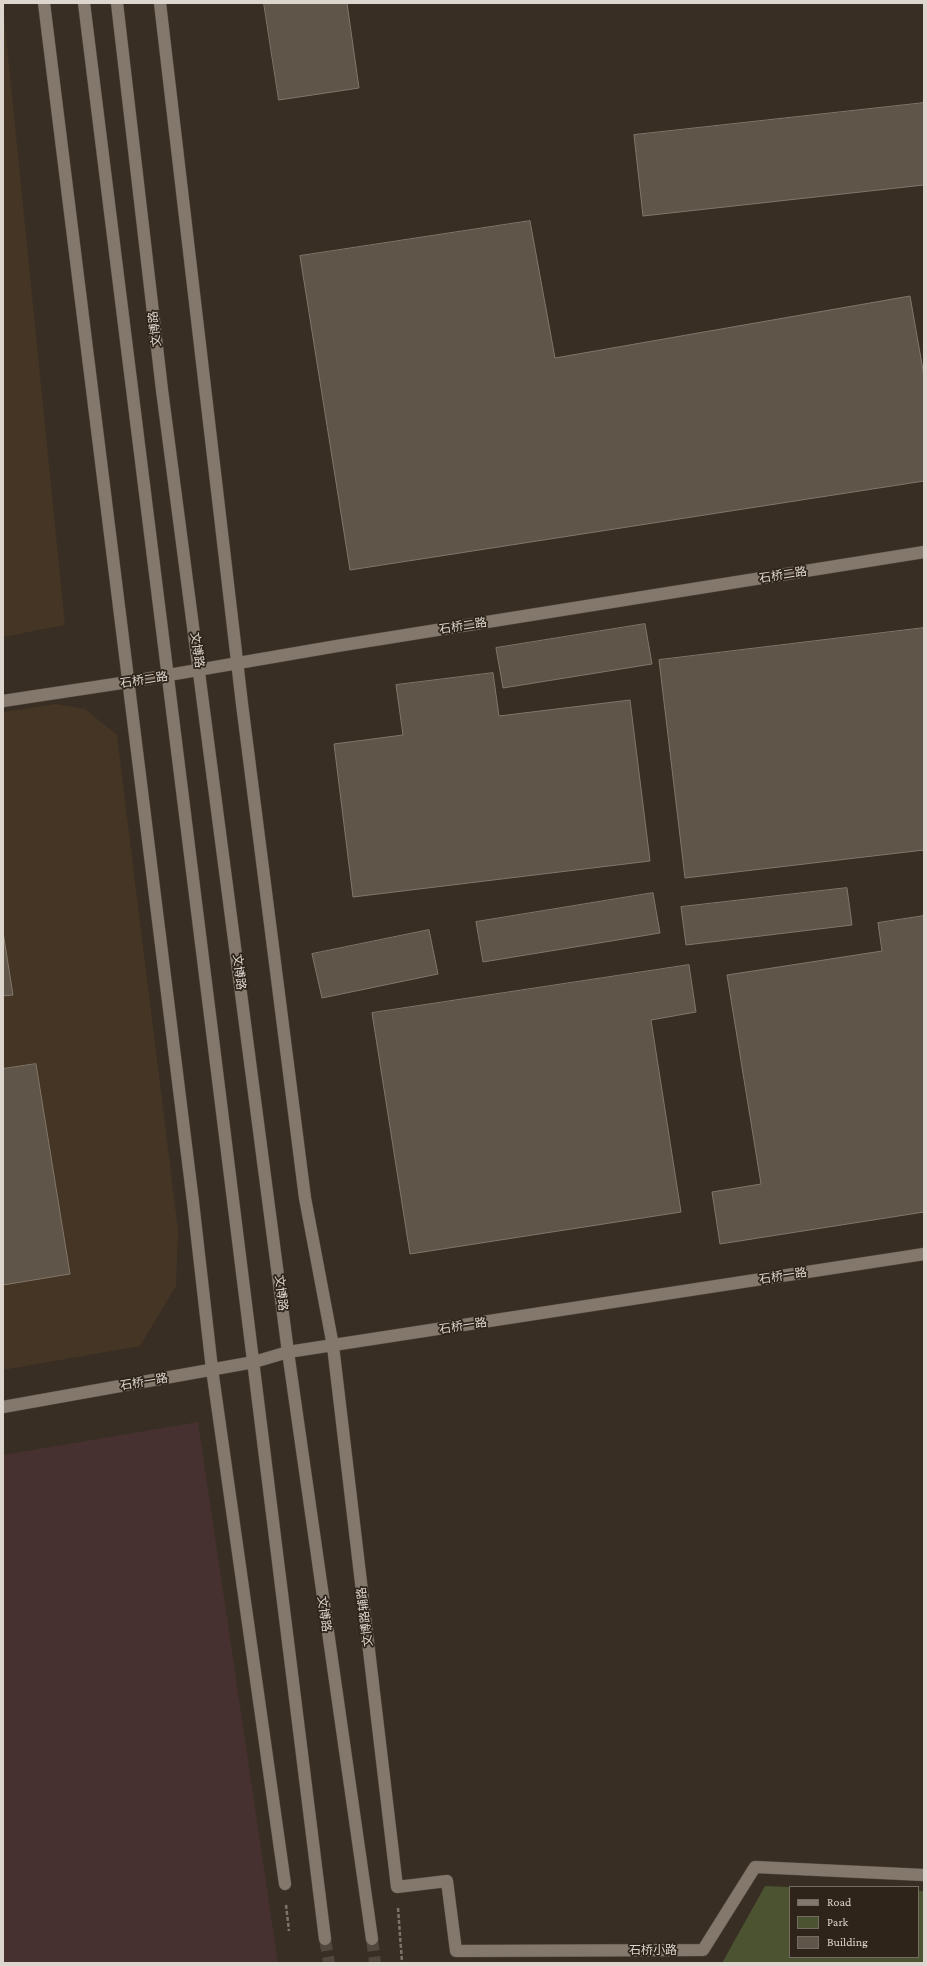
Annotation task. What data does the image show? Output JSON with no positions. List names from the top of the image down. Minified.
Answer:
{"streets":{"street":["文博路","石桥二路","石桥一路","文博路辅路","石桥小路"]},"crossings":[["文博路","石桥二路"],["文博路","石桥一路"],["石桥二路","文博路辅路"],["石桥一路","文博路辅路"],["文博路辅路","石桥小路"]],"legend":["Road","Park","Building"]}
